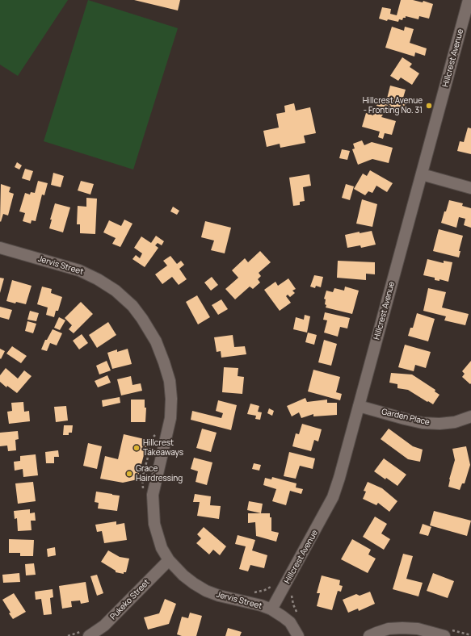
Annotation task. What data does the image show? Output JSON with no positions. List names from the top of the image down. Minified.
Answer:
{"streets":{"street":["Hillcrest Avenue","Jervis Street","Garden Place","Pukeko Street"]},"crossings":[["Hillcrest Avenue","Jervis Street"],["Hillcrest Avenue","Garden Place"],["Jervis Street","Pukeko Street"]],"places":["Hillcrest Avenue - Fronting No. 31","Hillcrest Takeaways","Grace Hairdressing"]}
